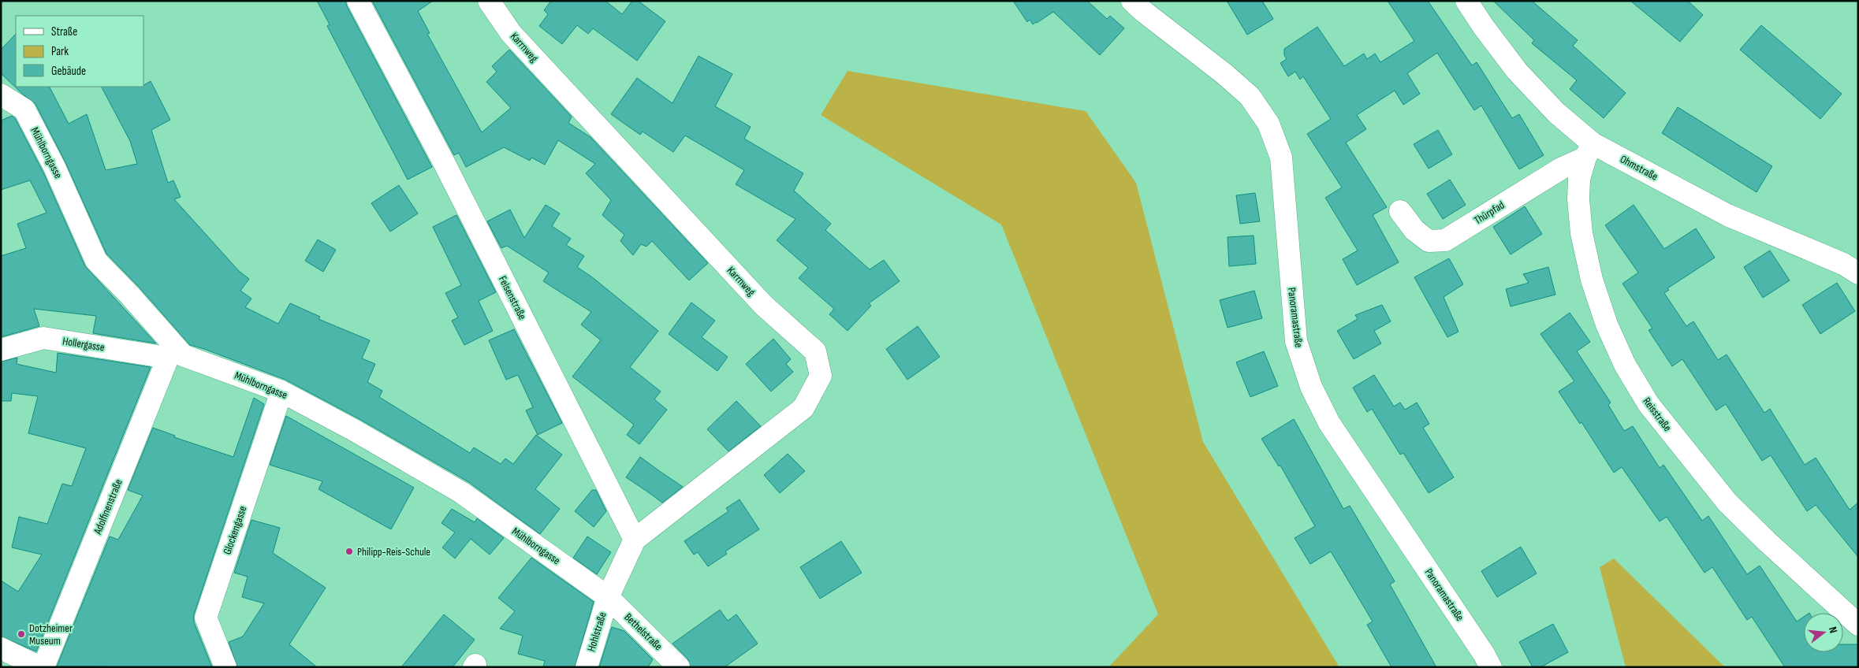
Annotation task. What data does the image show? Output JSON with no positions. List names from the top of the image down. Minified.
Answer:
{"streets":{"street":["Karrnweg","Mühlborngasse","Ohmstraße","Thürpfad","Felsenstraße","Panoramastraße","Hollergasse","Reisstraße","Adolfinenstraße","Glockengasse","Hohlstraße","Bethelstraße"]},"crossings":[["Karrnweg","Felsenstraße"],["Mühlborngasse","Hollergasse"],["Mühlborngasse","Adolfinenstraße"],["Mühlborngasse","Glockengasse"],["Mühlborngasse","Hohlstraße"],["Mühlborngasse","Bethelstraße"],["Ohmstraße","Thürpfad"],["Ohmstraße","Reisstraße"],["Thürpfad","Reisstraße"],["Hollergasse","Adolfinenstraße"],["Hohlstraße","Bethelstraße"]],"places":["Philipp-Reis-Schule","Dotzheimer Museum"],"legend":["Straße","Park","Gebäude"],"north":"right"}
